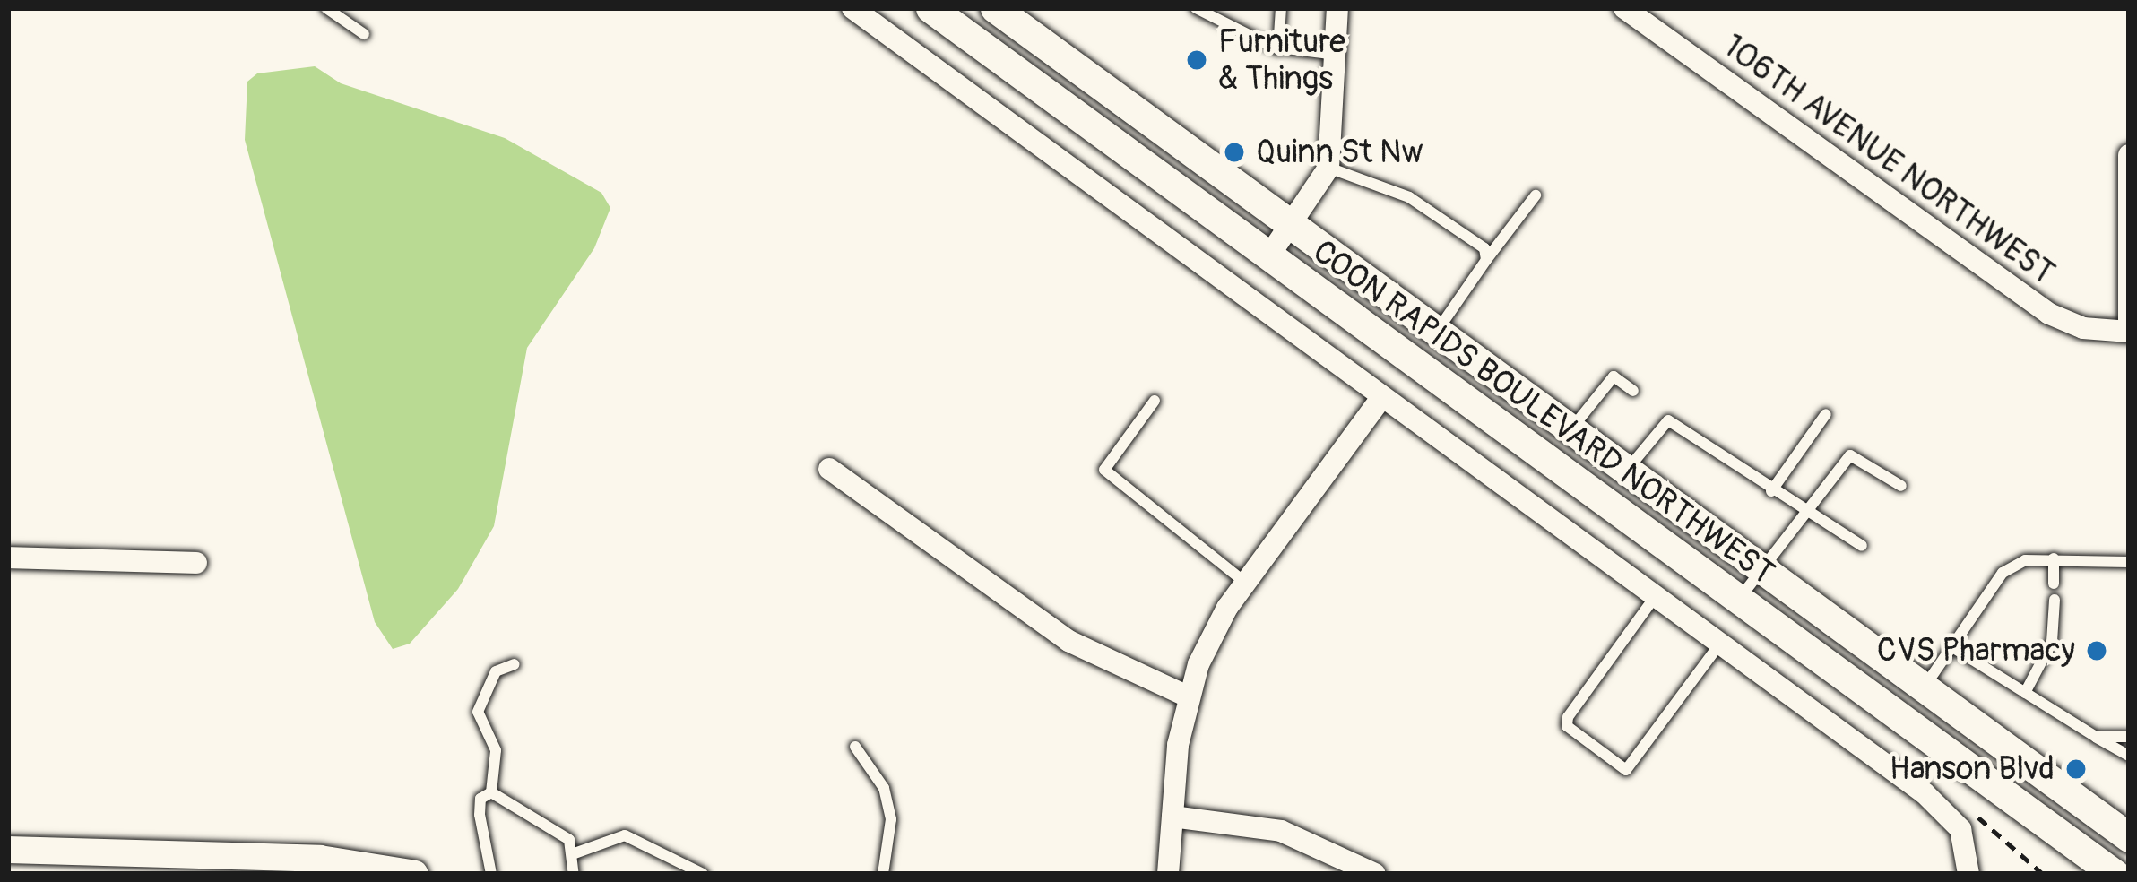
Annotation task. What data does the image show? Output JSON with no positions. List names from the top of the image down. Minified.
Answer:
{"streets":{"main road":["COON RAPIDS BOULEVARD NORTHWEST"],"street":["106TH AVENUE NORTHWEST"]},"places":["Furniture & Things","Quinn St Nw","CVS Pharmacy","Hanson Blvd"]}
